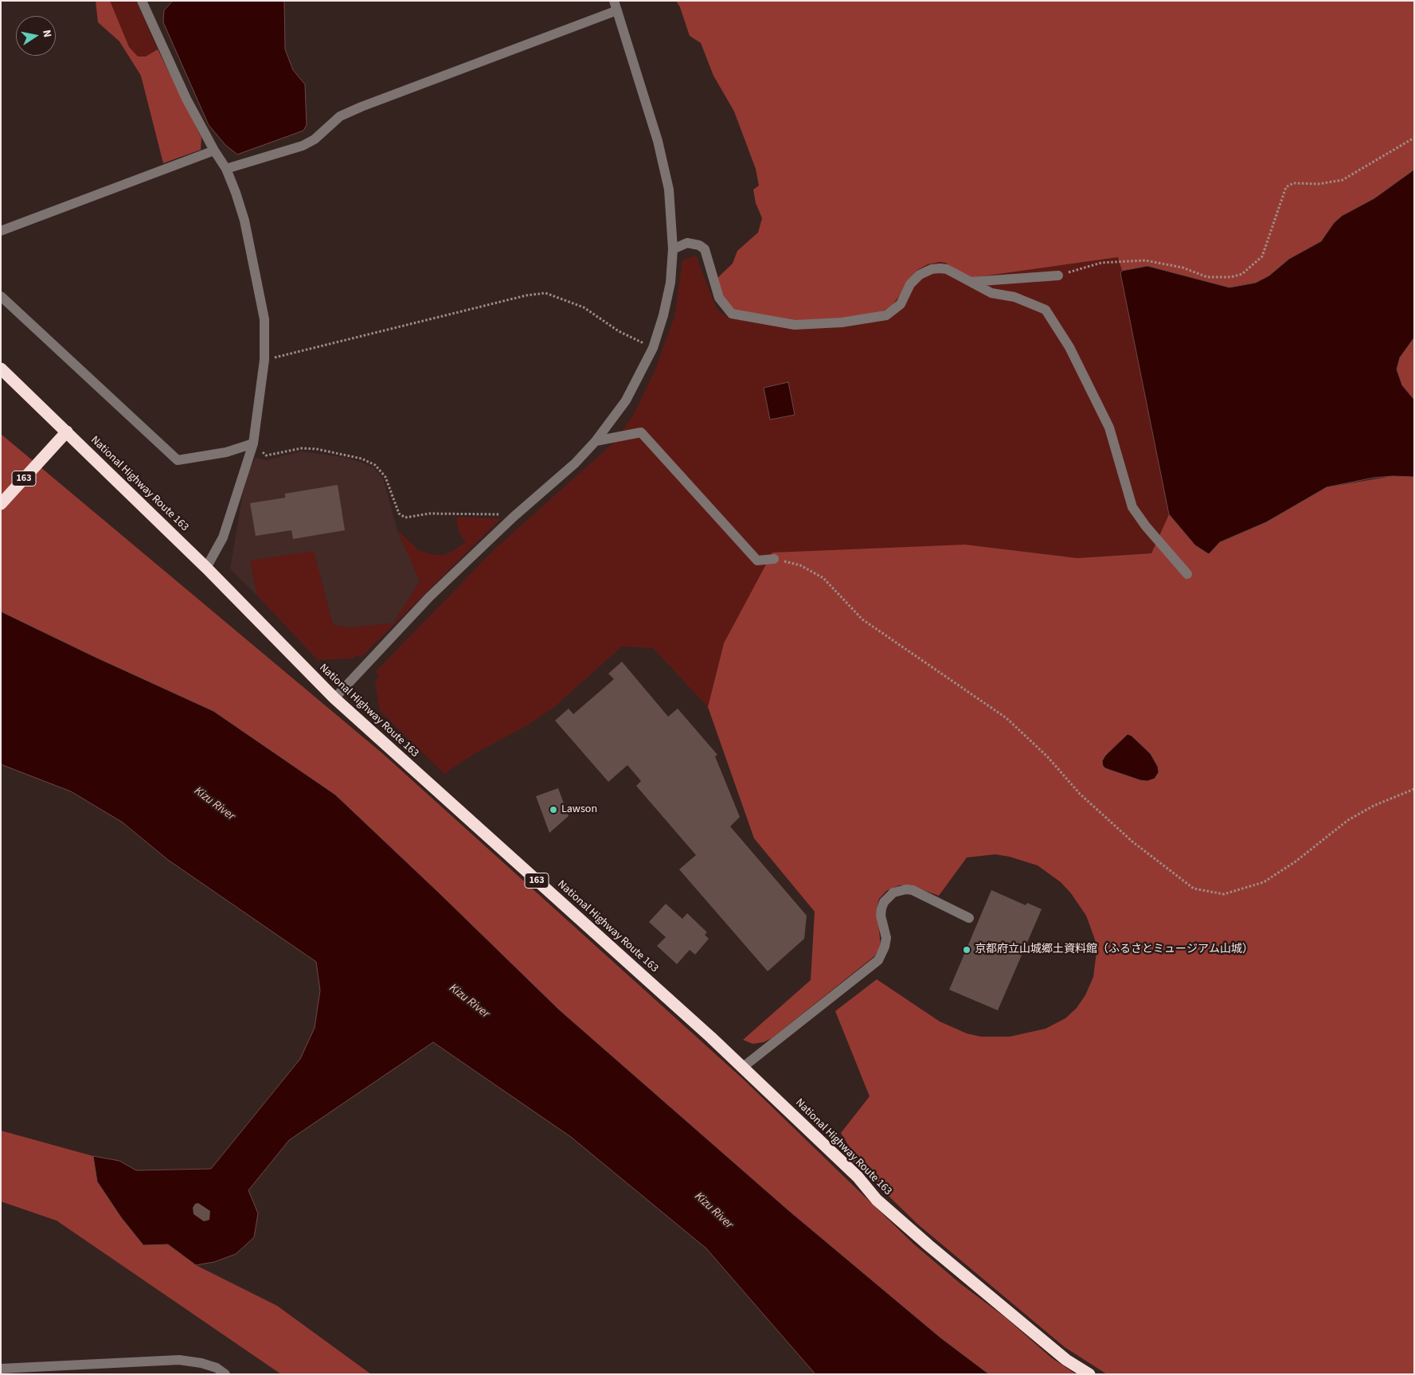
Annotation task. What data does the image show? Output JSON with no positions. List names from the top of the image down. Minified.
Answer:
{"streets":{"highway":["163","National Highway Route 163"]},"crossings":[["163","National Highway Route 163"]],"water":["Kizu River"],"places":["Lawson","京都府立山城郷土資料館（ふるさとミュージアム山城）"],"north":"right"}
